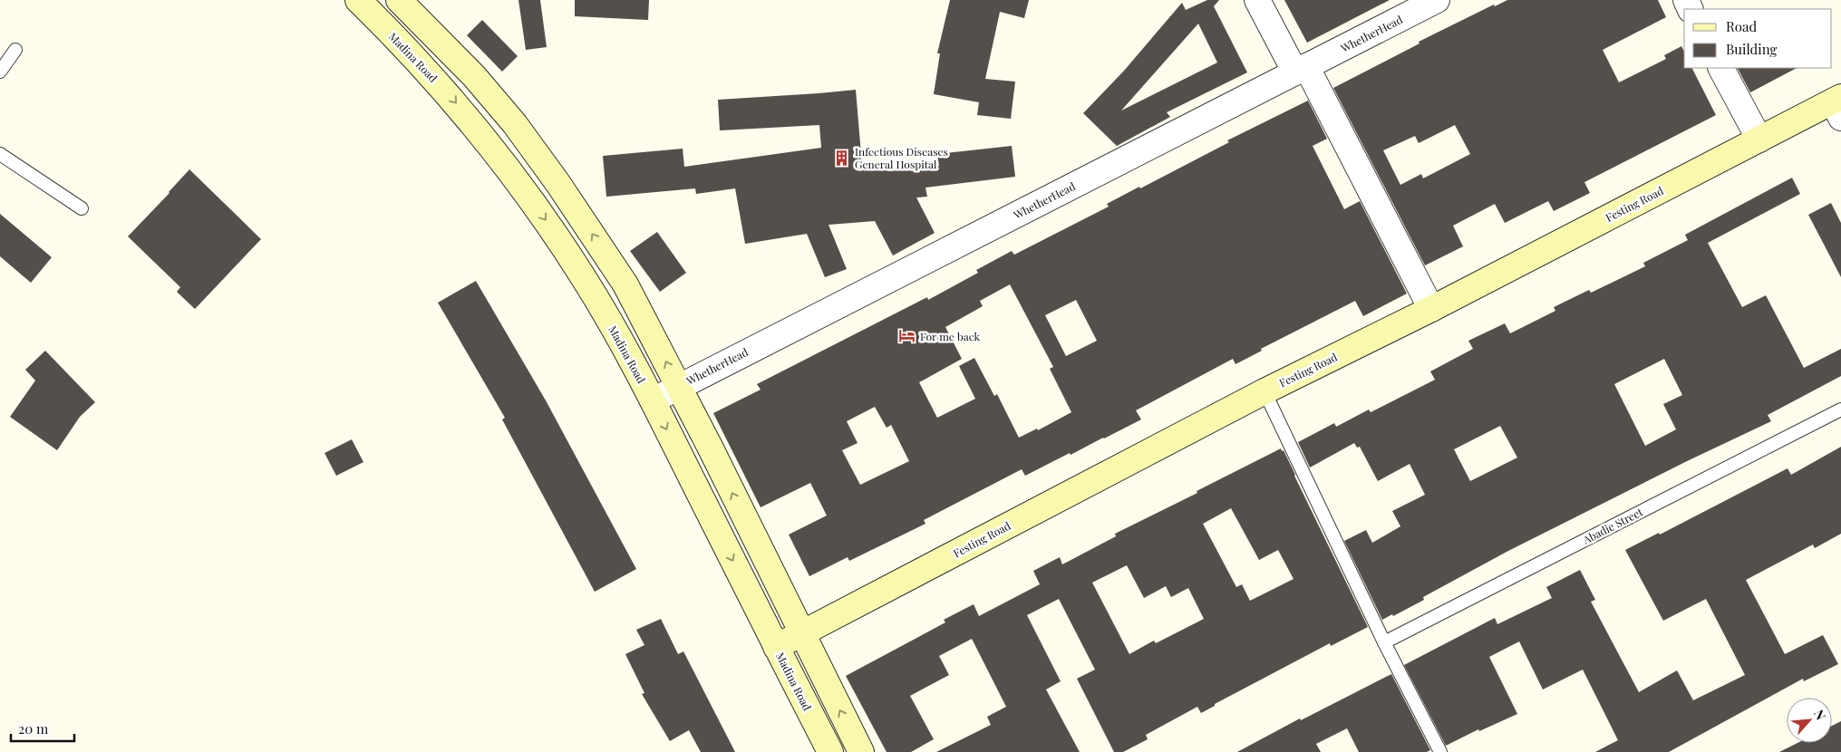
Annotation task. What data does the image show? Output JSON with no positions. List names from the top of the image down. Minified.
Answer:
{"streets":{"main road":["Madina Road","Festing Road"],"street":["WhetherHead"],"lane":["Abadie Street"]},"crossings":[["WhetherHead","Madina Road"],["Madina Road","Festing Road"]],"places":{"building":["Infectious Diseases General Hospital"],"hotel":["For me back"]},"legend":["Road","Building"],"scale_bar":"20 m","north":"top right"}
